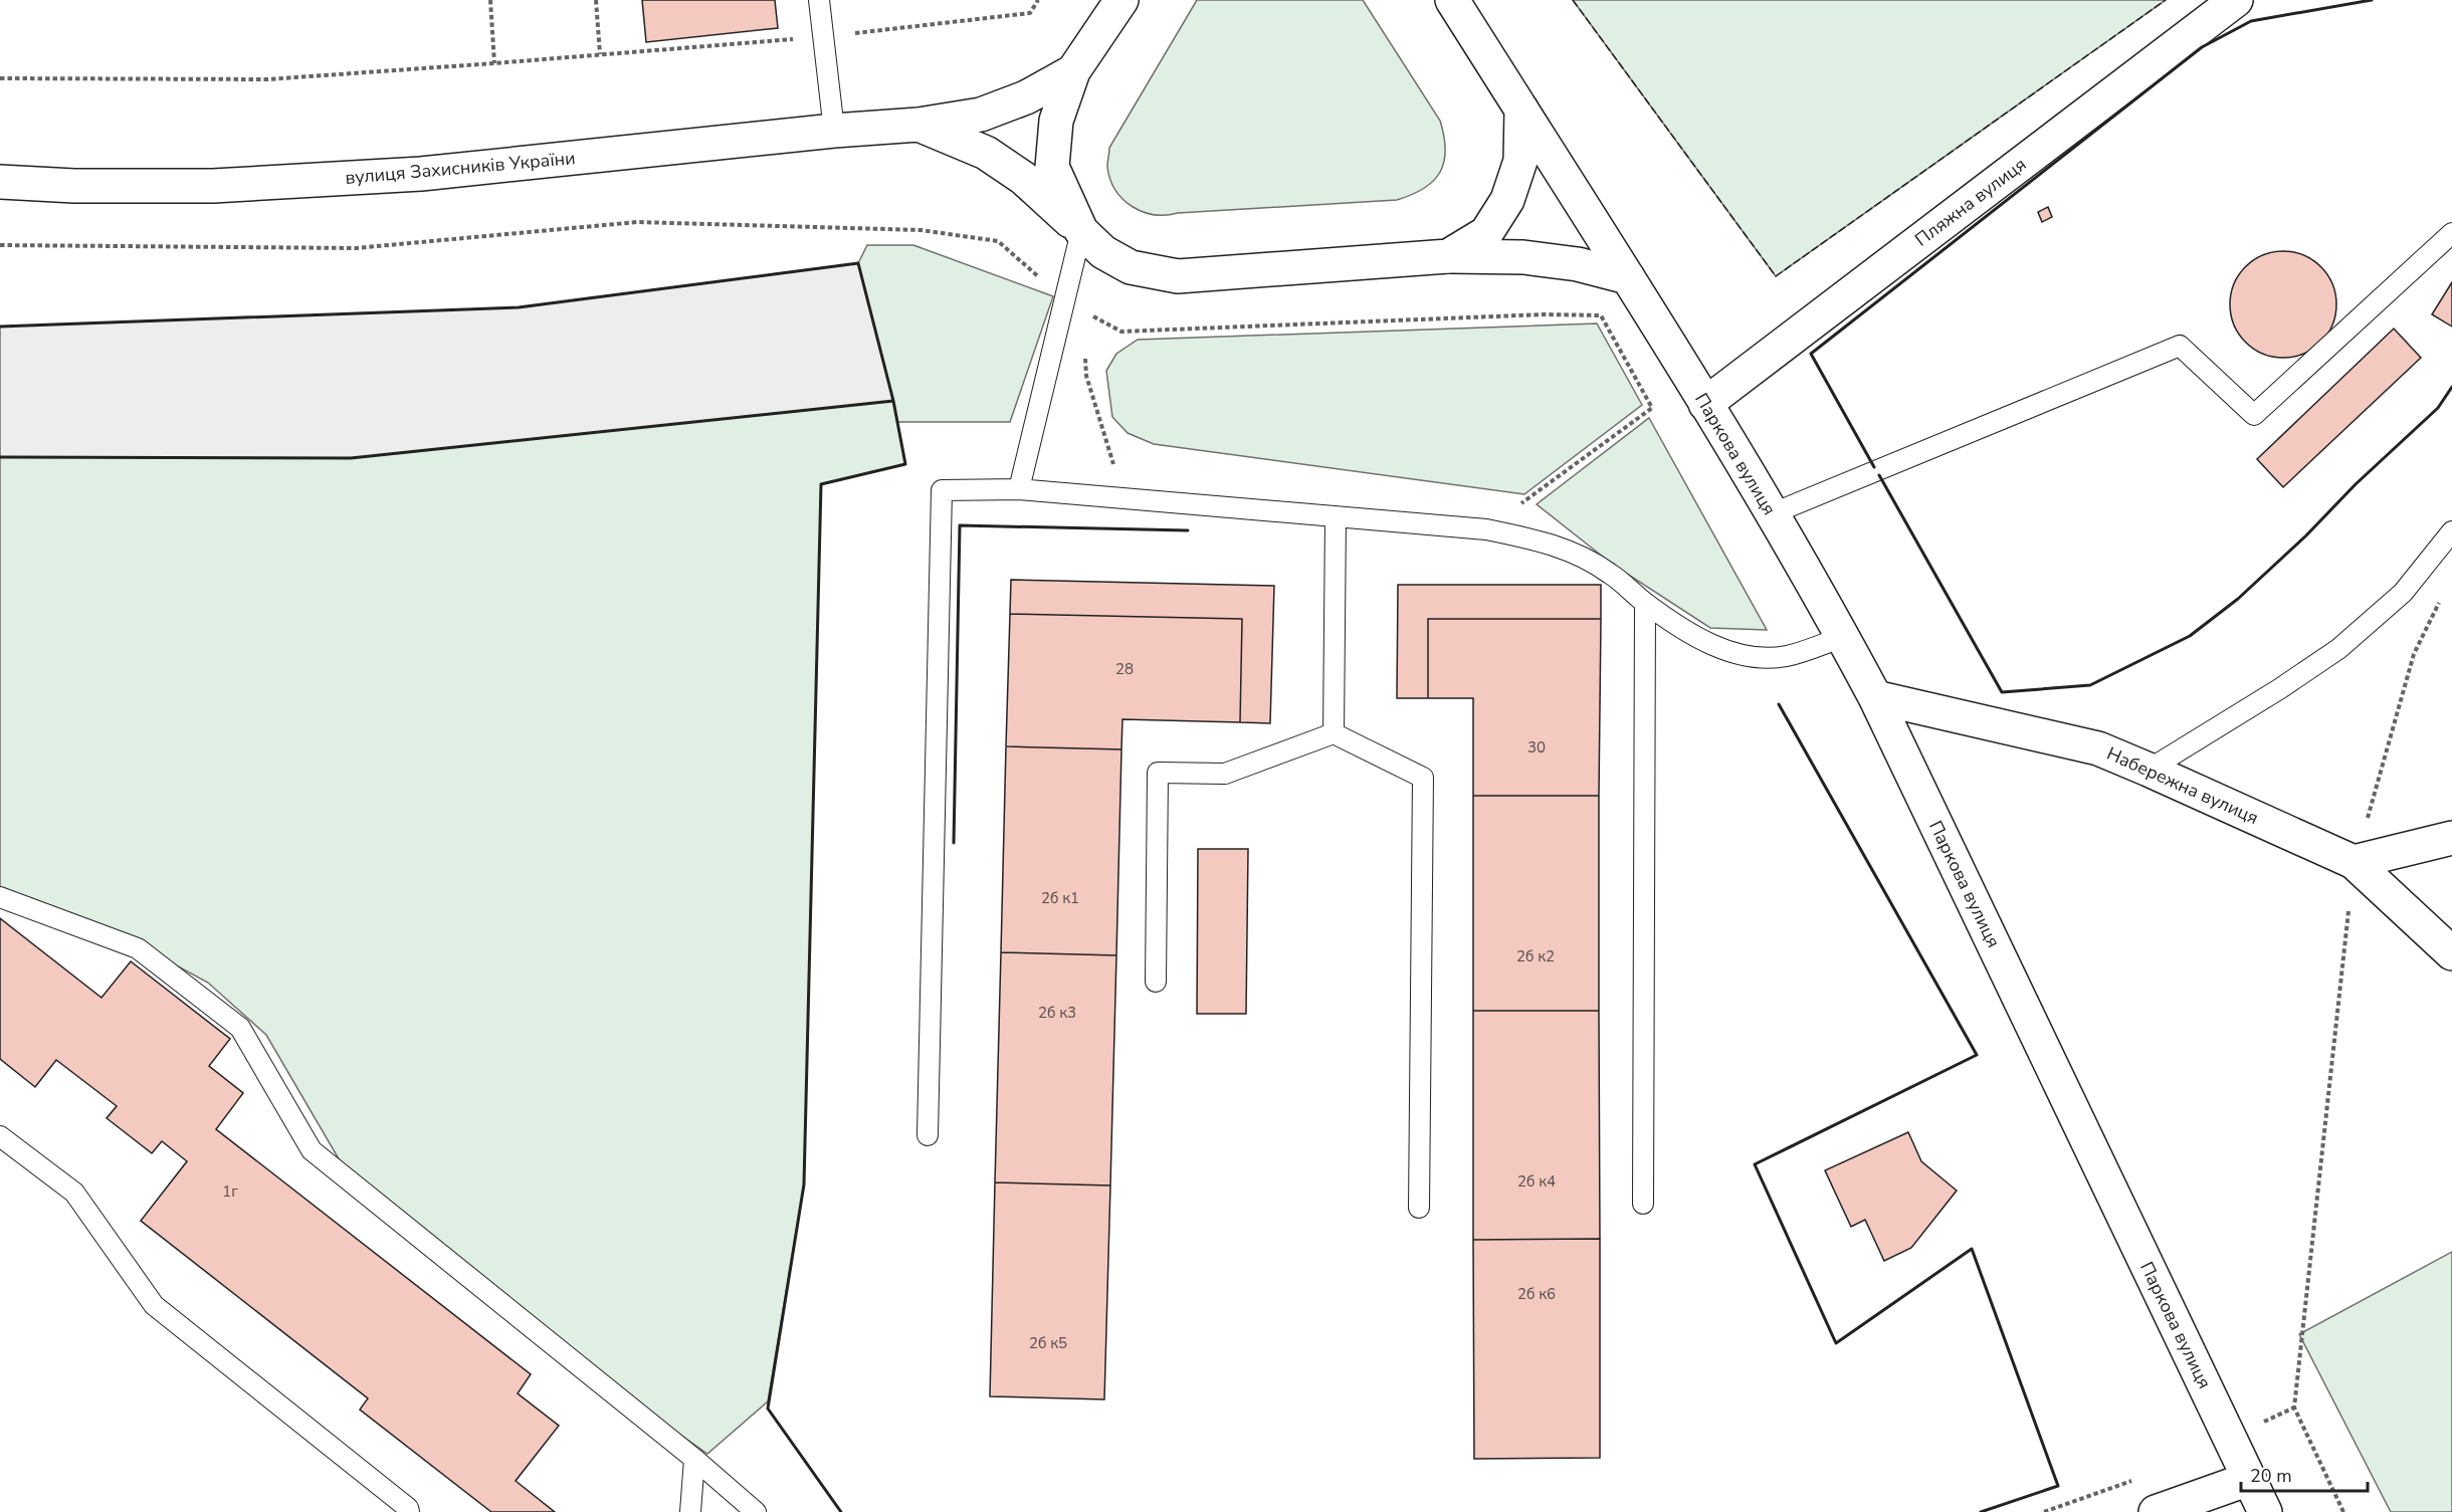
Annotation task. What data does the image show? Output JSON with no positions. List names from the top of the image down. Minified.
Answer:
{"streets":{"street":["вулиця Захисників України","Пляжна вулиця","Паркова вулиця","Набережна вулиця"]},"crossings":[["Пляжна вулиця","Паркова вулиця"],["Паркова вулиця","Набережна вулиця"]],"house_numbers":["28","30","2б к1","2б к2","2б к3","2б к4","1г","2б к6","2б к5"],"scale_bar":"20 m"}
